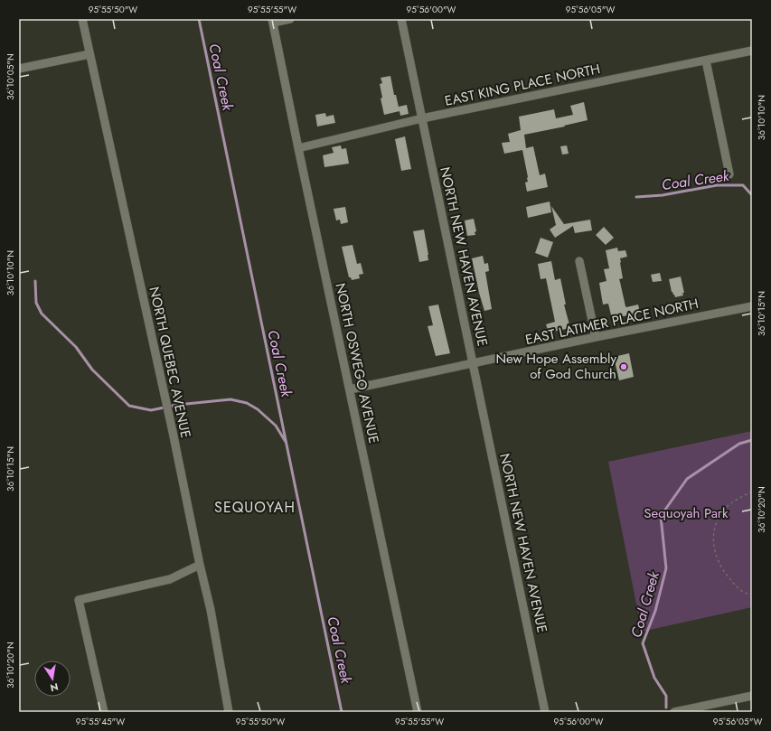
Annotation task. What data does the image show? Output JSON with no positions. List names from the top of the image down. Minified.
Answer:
{"streets":{"street":["EAST KING PLACE NORTH","NORTH NEW HAVEN AVENUE","EAST LATIMER PLACE NORTH","NORTH QUEBEC AVENUE","NORTH OSWEGO AVENUE"]},"crossings":[["EAST KING PLACE NORTH","NORTH NEW HAVEN AVENUE"],["EAST KING PLACE NORTH","NORTH OSWEGO AVENUE"],["NORTH NEW HAVEN AVENUE","EAST LATIMER PLACE NORTH"],["EAST LATIMER PLACE NORTH","NORTH OSWEGO AVENUE"]],"districts":["SEQUOYAH"],"water":["Coal Creek"],"parks":["Sequoyah Park"],"places":["New Hope Assembly of God Church"],"north":"bottom","coordinates":["95°55'50\"W","95°55'55\"W","95°56'00\"W","95°56'05\"W","36°10'05\"N","36°10'10\"N","36°10'15\"N","36°10'20\"N","95°55'45\"W"]}
